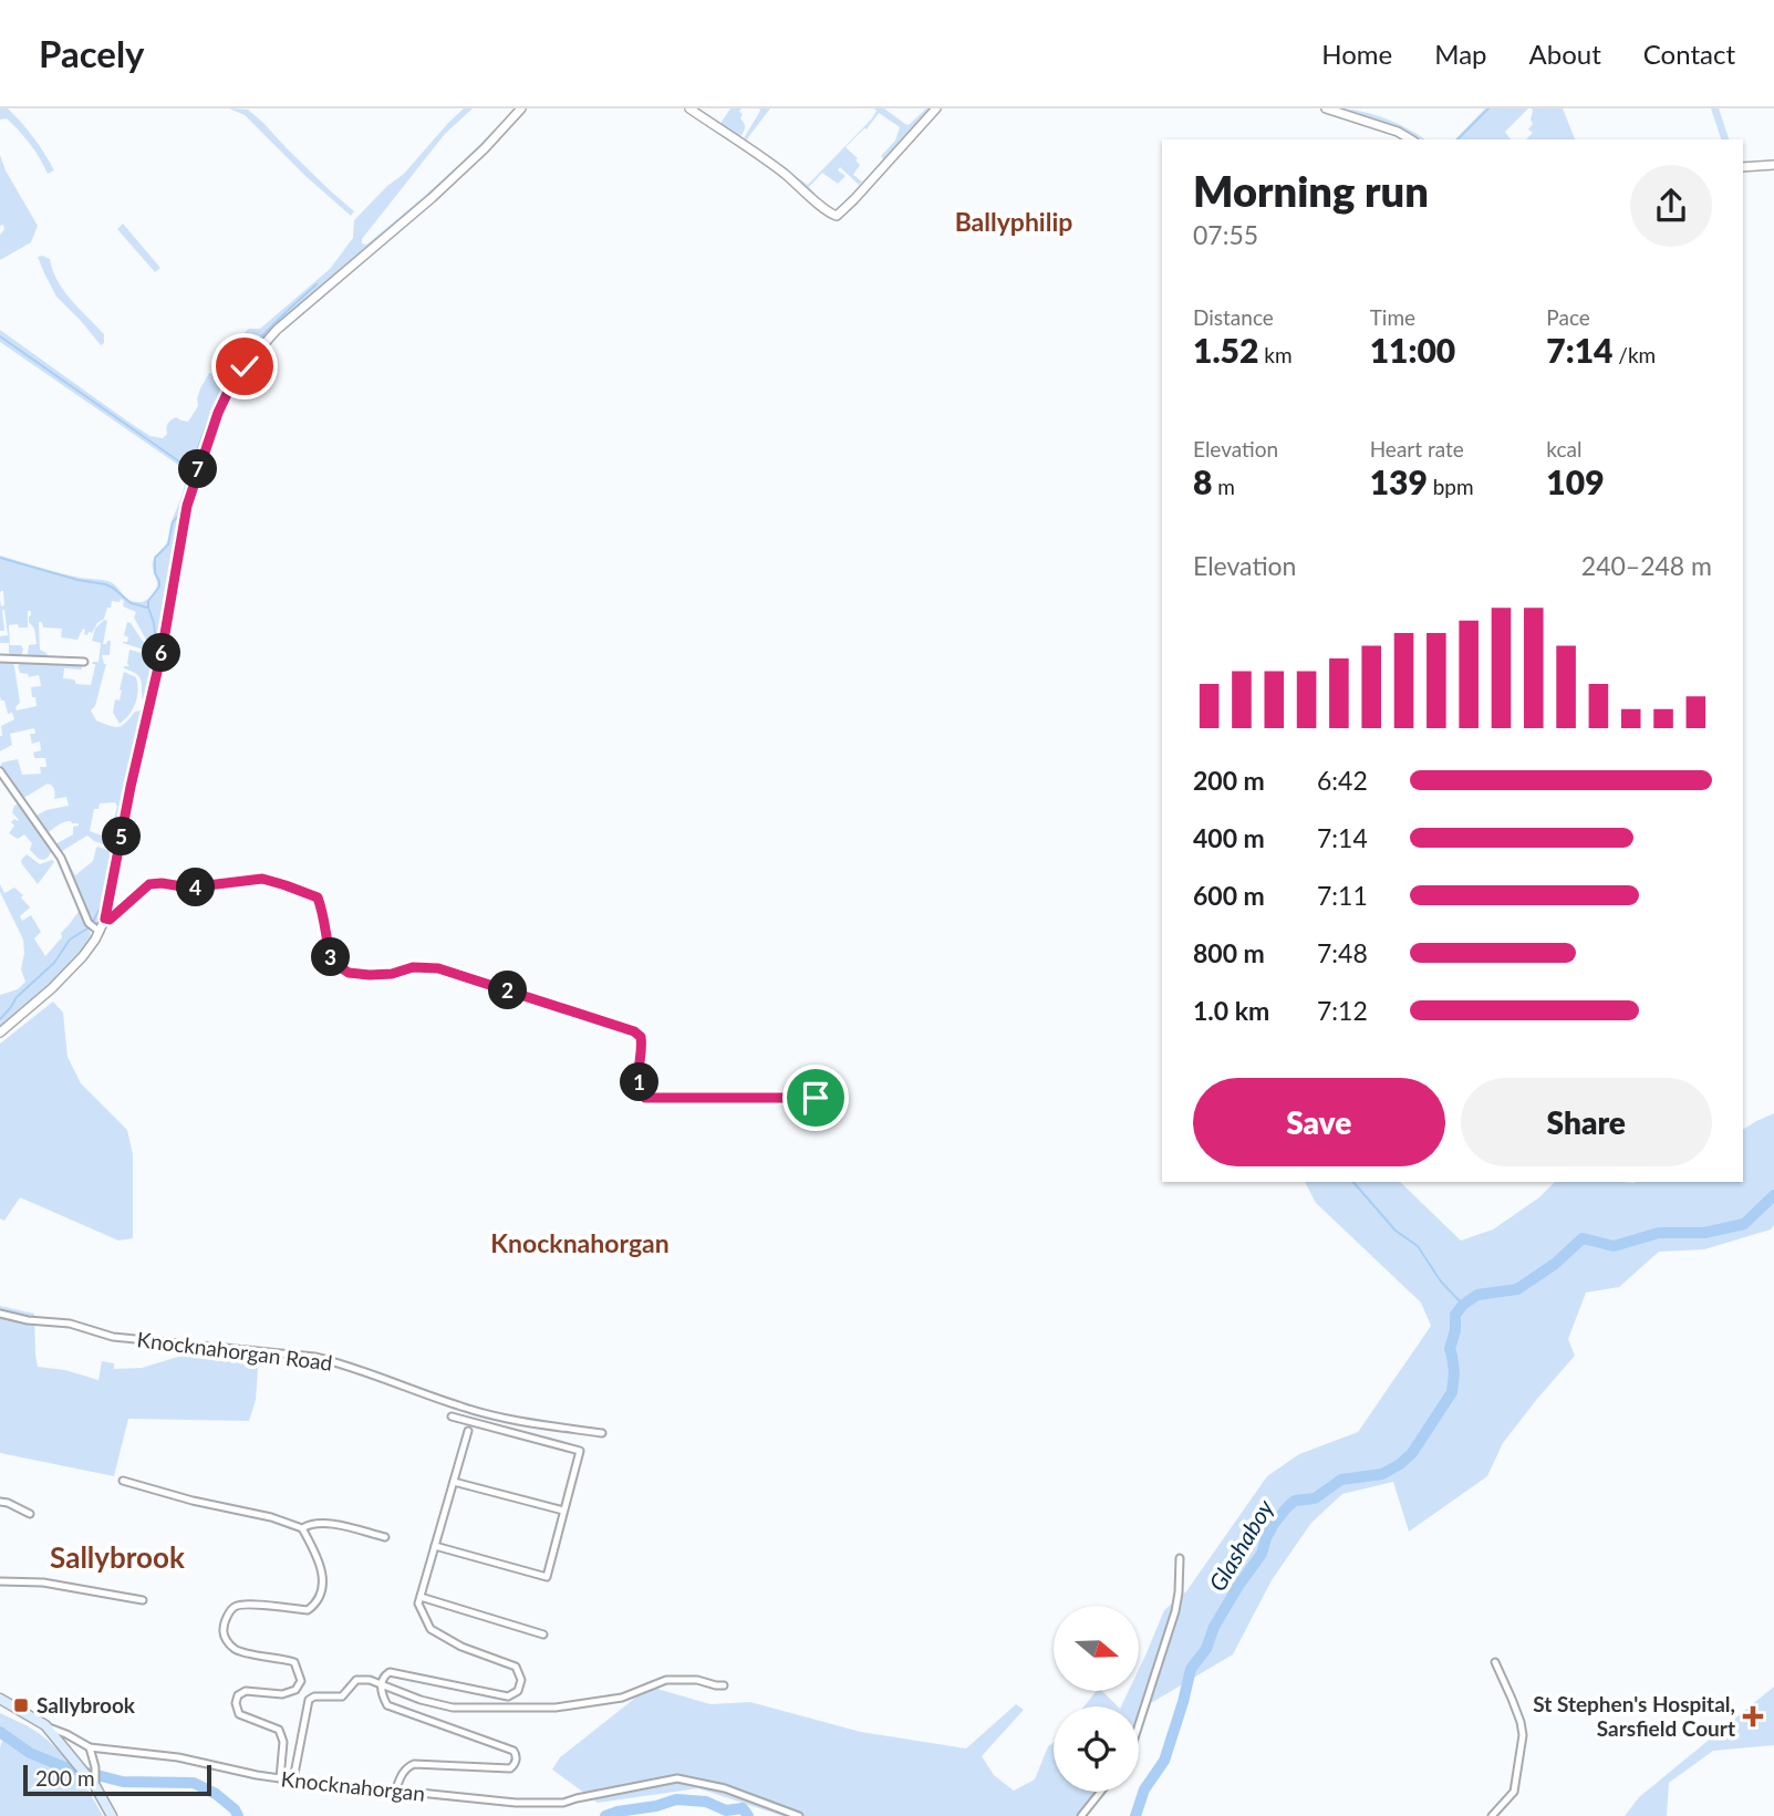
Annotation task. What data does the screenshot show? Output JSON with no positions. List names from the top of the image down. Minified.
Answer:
{"streets":{"street":["Knocknahorgan Road","Knocknahorgan"]},"districts":["Ballyphilip","Knocknahorgan","Sallybrook"],"water":["Glashaboy"],"places":{"transit":["Sallybrook"],"health":["St Stephen's Hospital, Sarsfield Court"]},"scale_bar":"200 m","north":"right","page":{"header":"Pacely","nav":["Home","Map","About","Contact"],"heading":["Morning run","07:55"],"stats":[["Distance","1.52 km"],["Time","11:00"],["Pace","7:14 /km"],["Elevation","8 m"],["Heart rate","139 bpm"],["kcal","109"]],"pins":["7","6","5","4","3","2","1"],"chart":["Elevation","240–248 m"],"list":[{"name":"200 m","note":"6:42"},{"name":"400 m","note":"7:14"},{"name":"600 m","note":"7:11"},{"name":"800 m","note":"7:48"},{"name":"1.0 km","note":"7:12"}],"buttons":["Save","Share"],"scale":"200 m"}}
